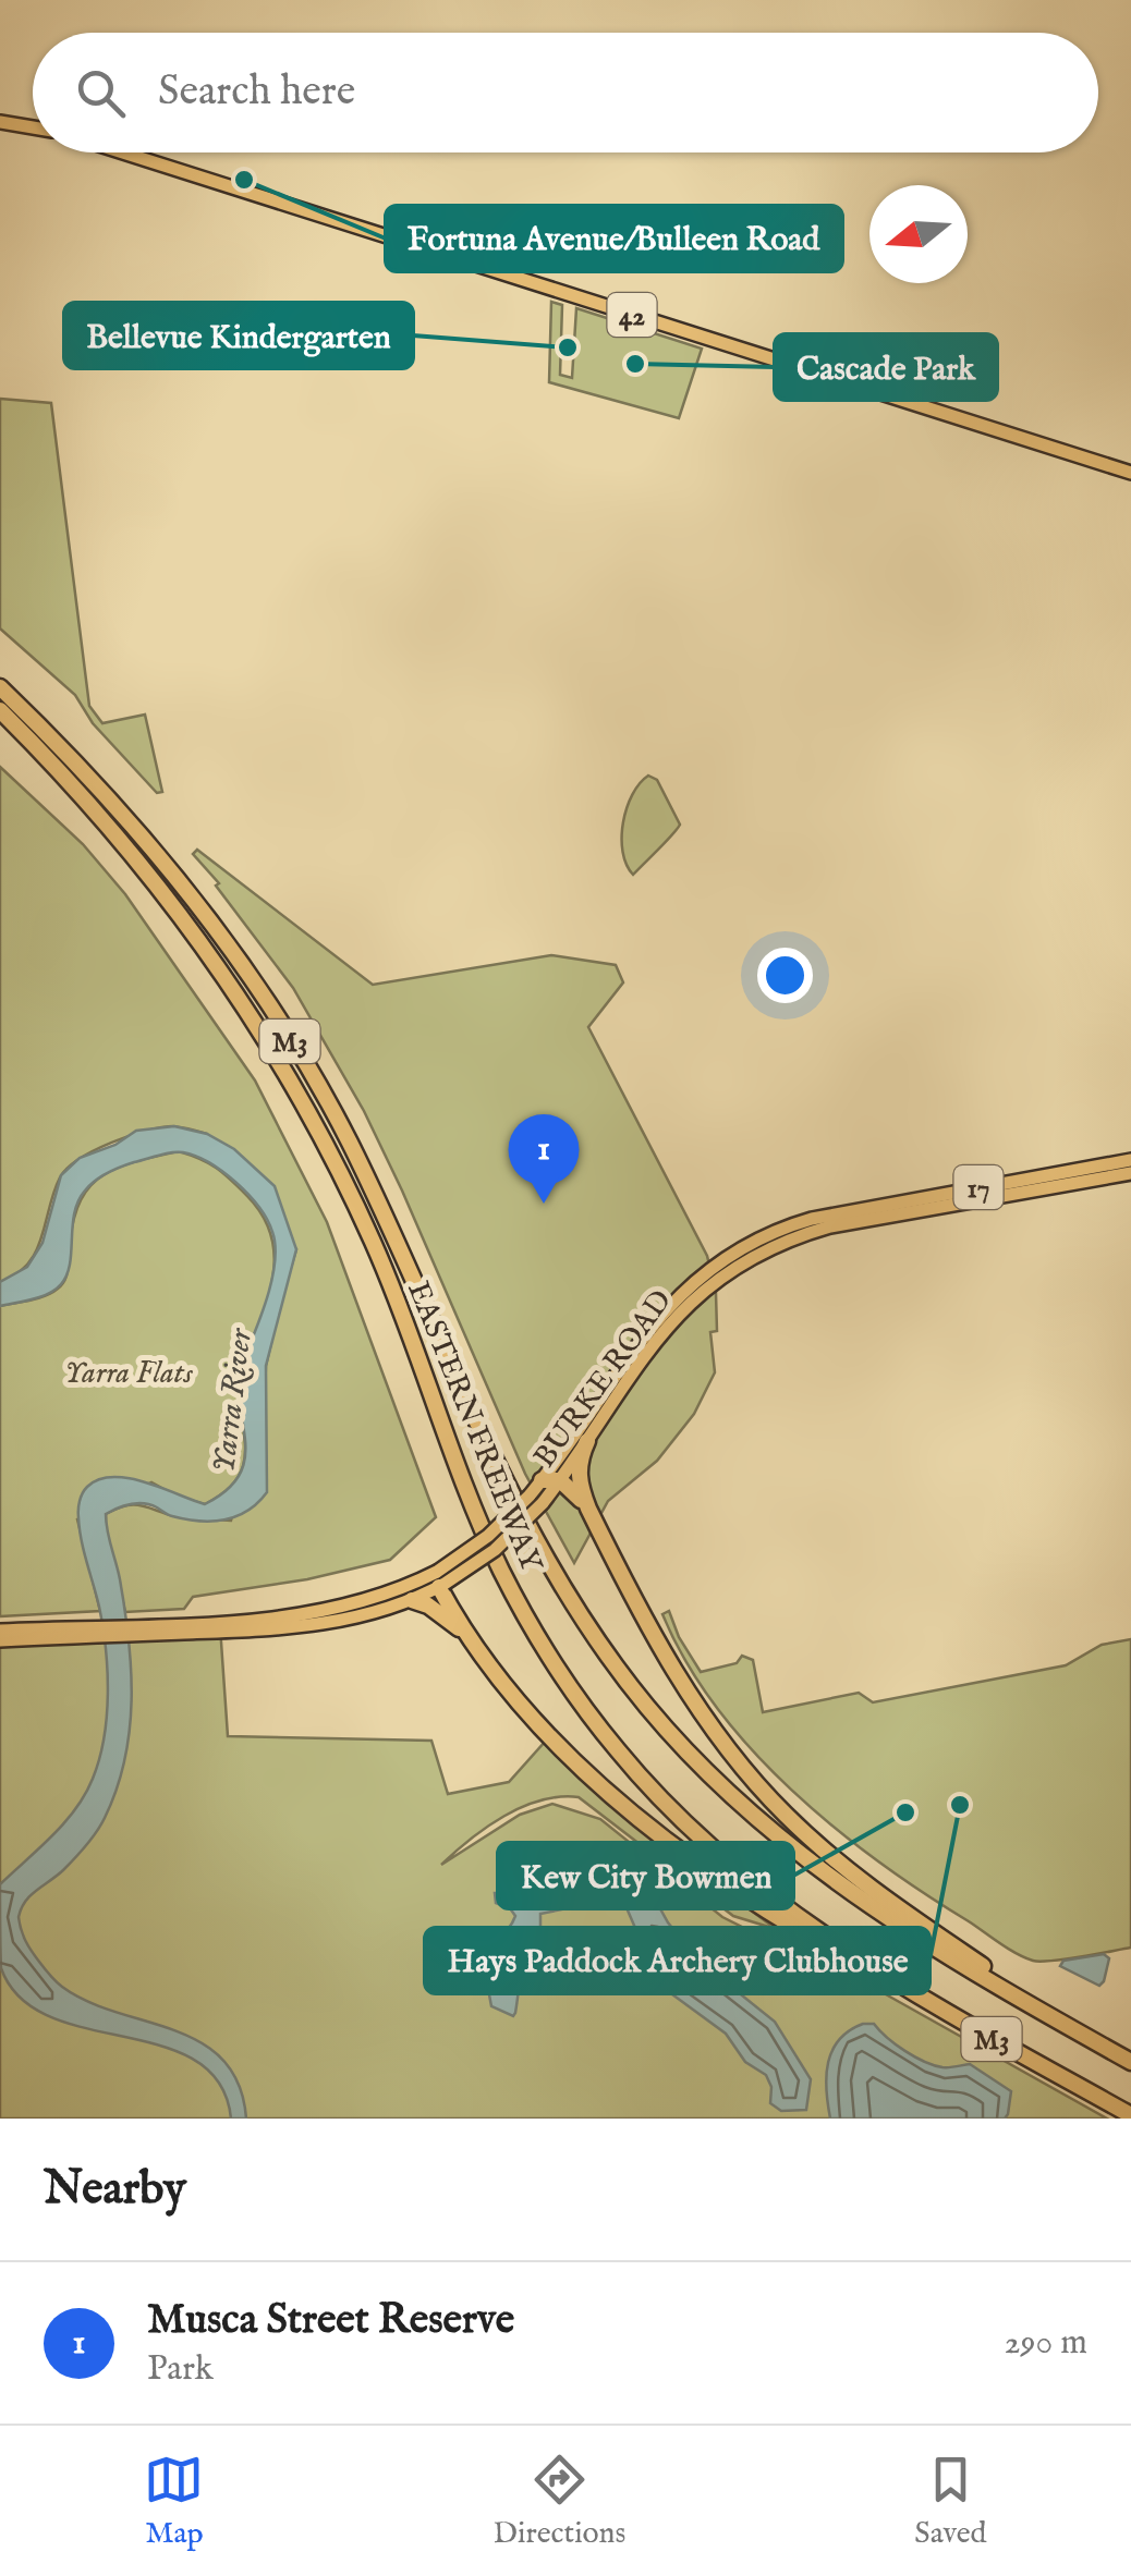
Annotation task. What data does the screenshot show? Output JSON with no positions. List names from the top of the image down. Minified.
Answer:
{"streets":{"highway":["M3","EASTERN FREEWAY"],"main road":["42","17","BURKE ROAD"]},"crossings":[["17","BURKE ROAD"]],"water":["Yarra River"],"parks":["Yarra Flats"],"places":["Fortuna Avenue/Bulleen Road","Bellevue Kindergarten","Cascade Park","Hays Paddock Archery Clubhouse","Kew City Bowmen"],"north":"left","page":{"search":"Search here","pins":"1","heading":"Nearby","list":[{"mark":"1","name":"Musca Street Reserve","note":"Park","value":"290 m"}],"nav":["Map","Directions","Saved"]}}
